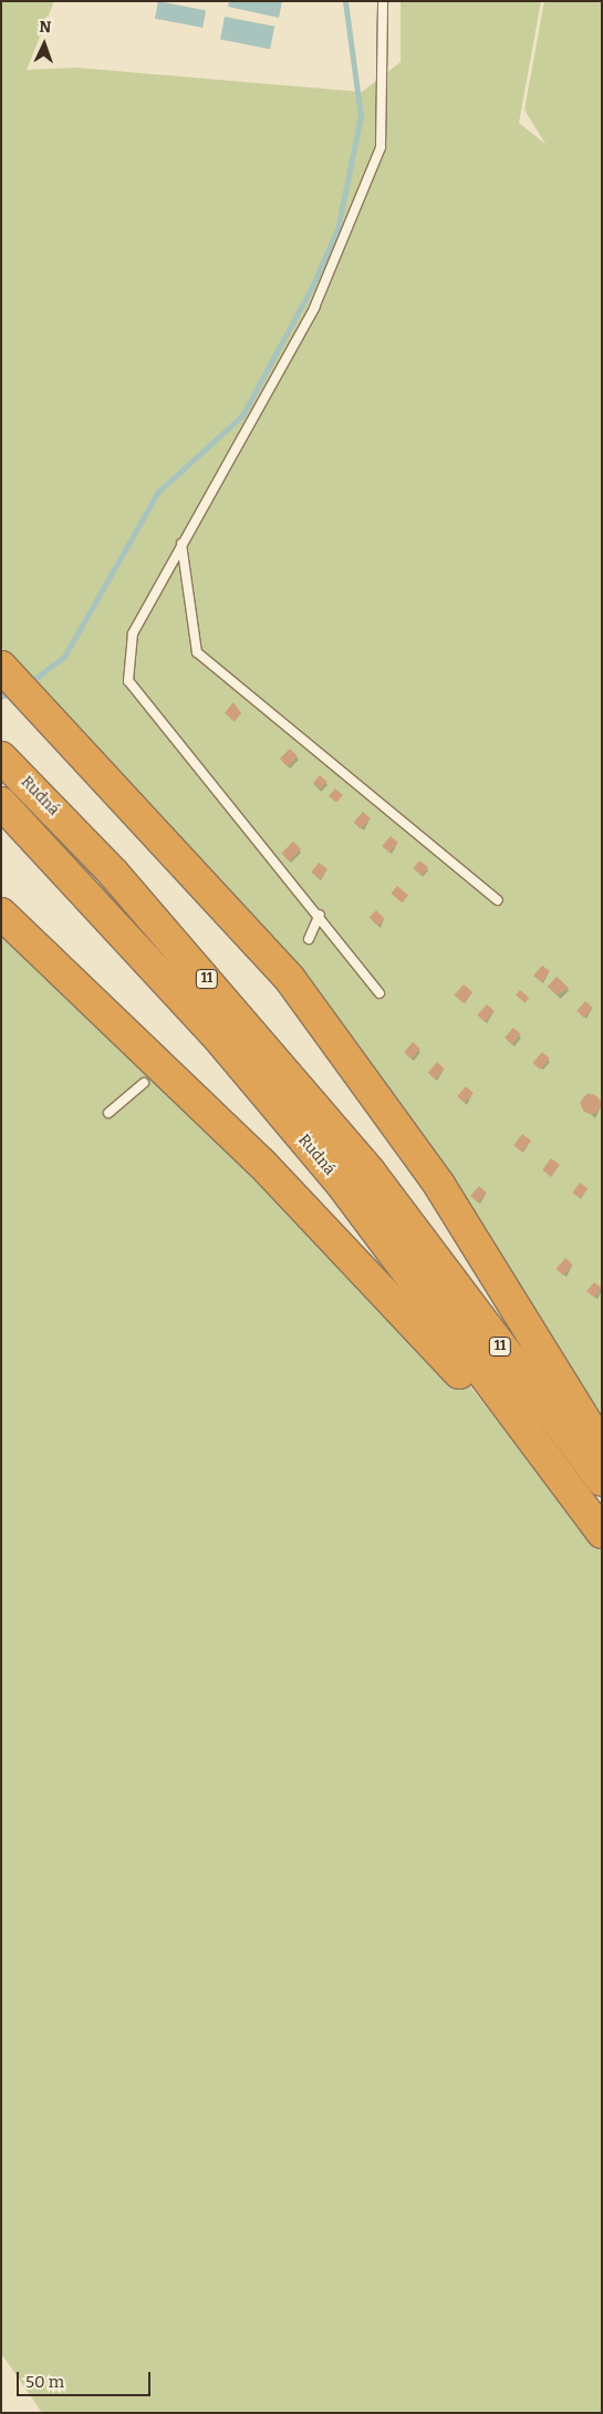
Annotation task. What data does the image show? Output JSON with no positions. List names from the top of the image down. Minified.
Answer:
{"streets":{"highway":["Rudná","11"]},"scale_bar":"50 m","north":"top"}
